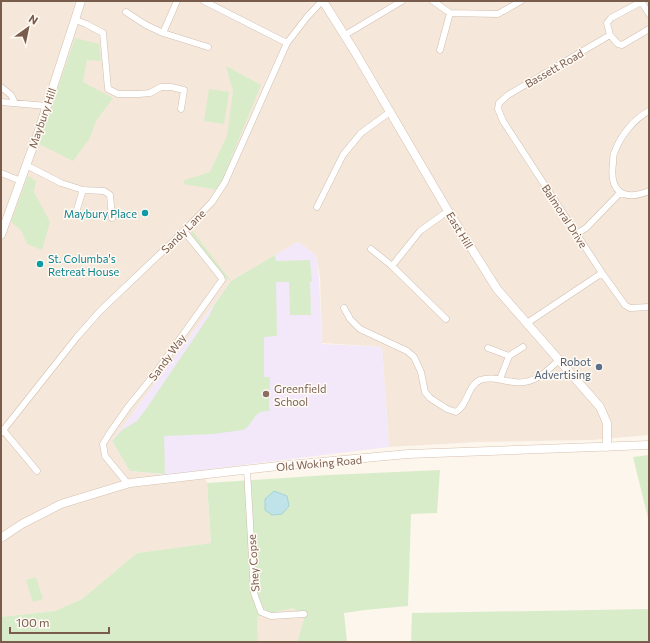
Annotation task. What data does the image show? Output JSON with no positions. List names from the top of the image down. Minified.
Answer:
{"streets":{"street":["Bassett Road","Maybury Hill","Balmoral Drive","East Hill","Sandy Lane","Sandy Way","Old Woking Road","Shey Copse"]},"crossings":[["Bassett Road","Balmoral Drive"],["East Hill","Sandy Lane"],["East Hill","Old Woking Road"],["Sandy Lane","Sandy Way"],["Sandy Way","Old Woking Road"],["Old Woking Road","Shey Copse"]],"places":["Maybury Place","St. Columba's Retreat House","Robot Advertising","Greenfield School"],"scale_bar":"100 m","north":"top right"}
